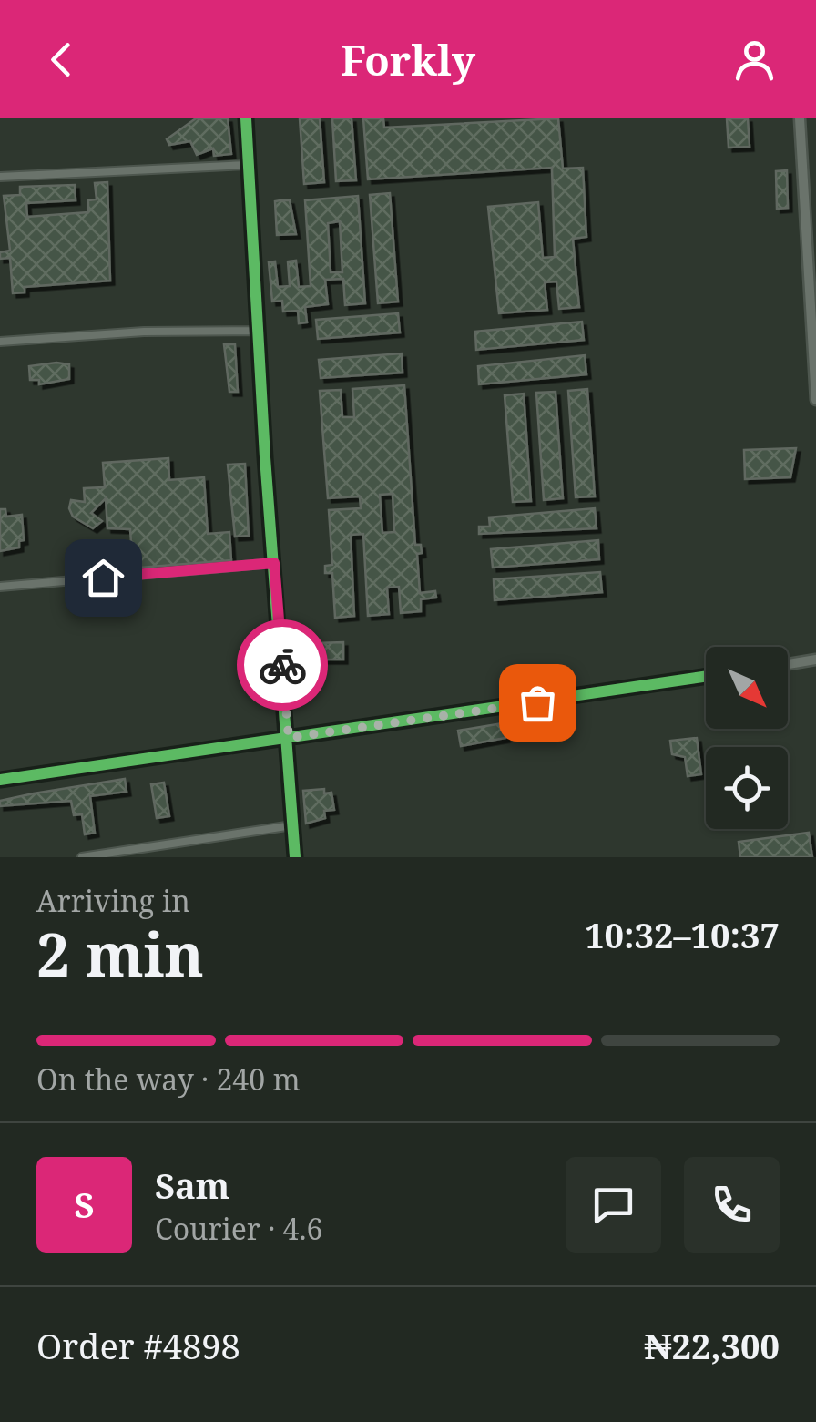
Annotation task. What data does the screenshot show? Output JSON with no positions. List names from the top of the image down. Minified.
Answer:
{"north":"bottom right","page":{"header":"Forkly","heading":["2 min","Arriving in","10:32–10:37"],"panel":["Sam","Courier · 4.6","Order #4898","₦22,300"],"bar":"On the way · 240 m","round":"S"}}
